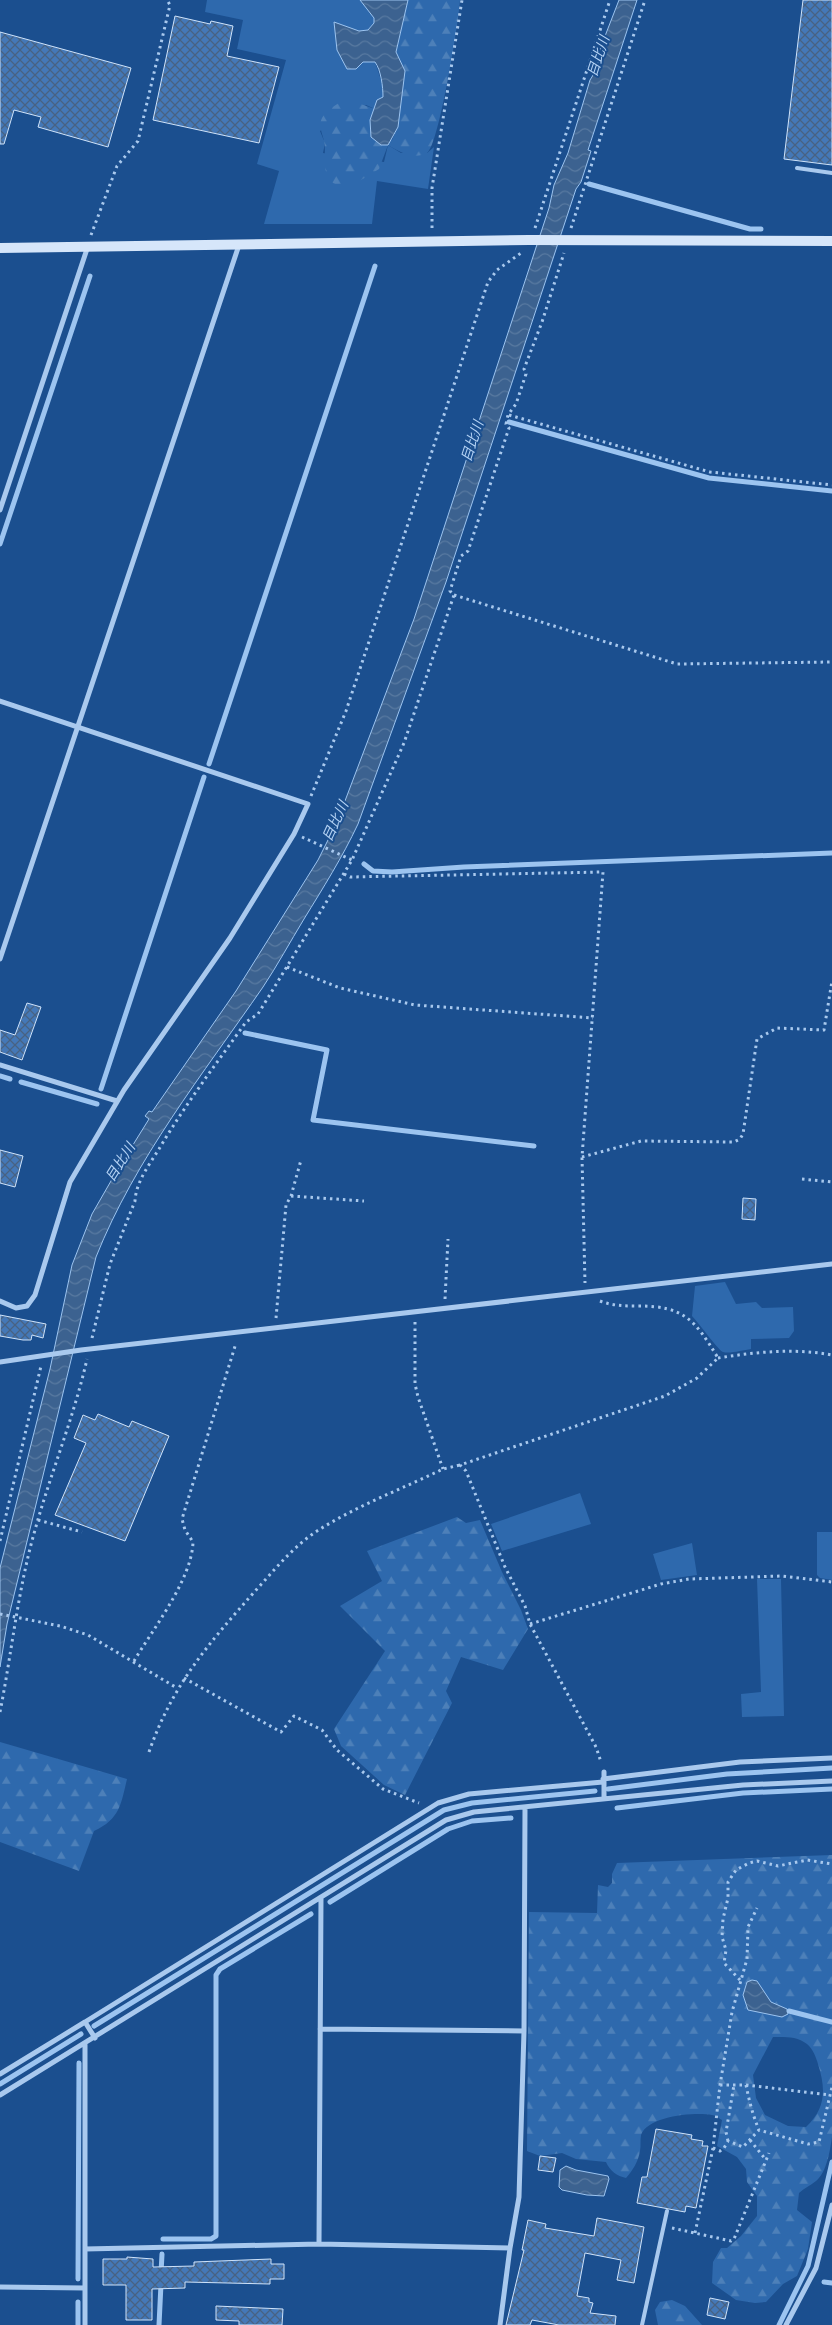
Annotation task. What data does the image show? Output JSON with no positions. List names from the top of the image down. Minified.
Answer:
{"water":["目比川"]}
